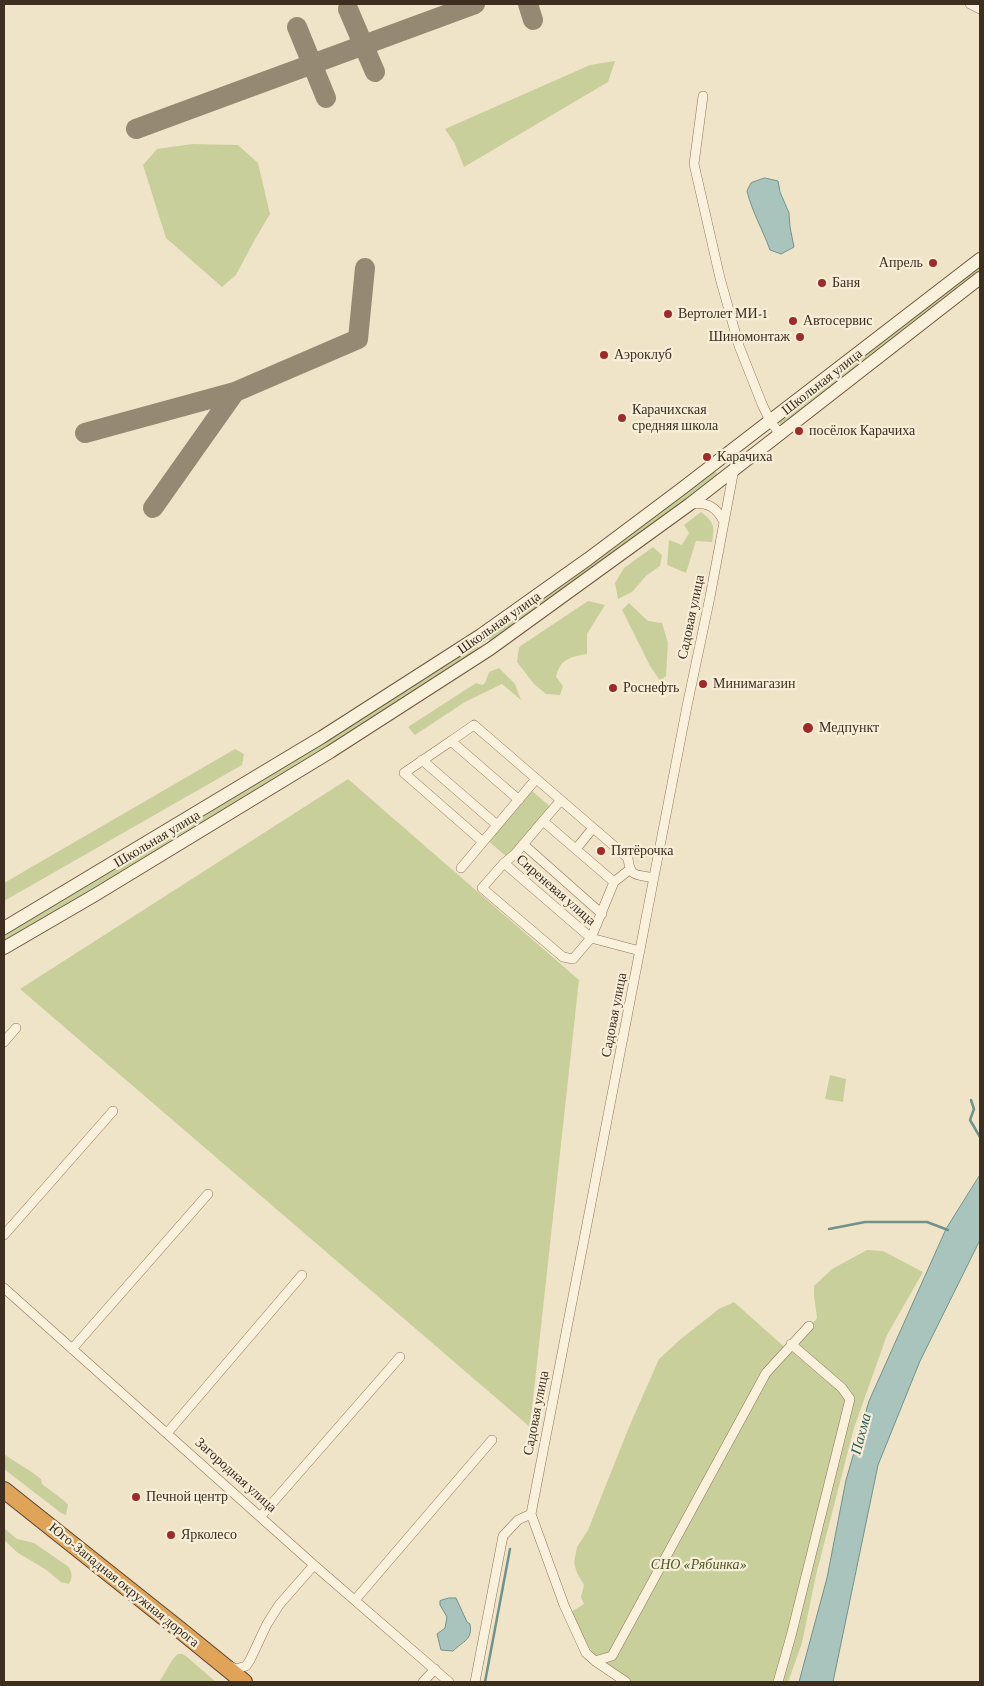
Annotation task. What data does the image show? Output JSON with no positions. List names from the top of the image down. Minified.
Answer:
{"streets":{"highway":["Юго-Западная окружная дорога"],"main road":["Школьная улица"],"street":["Садовая улица","Сиреневая улица","Загородная улица"]},"crossings":[["Школьная улица","Садовая улица"],["Садовая улица","Сиреневая улица"]],"water":["Пахма"],"parks":["СНО «Рябинка»"],"places":["Апрель","Баня","Вертолет МИ-1","Автосервис","Шиномонтаж","Аэроклуб","Карачихская средняя школа","посёлок Карачиха","Карачиха","Минимагазин","Роснефть","Медпункт","Пятёрочка","Печной центр","Ярколесо"]}
